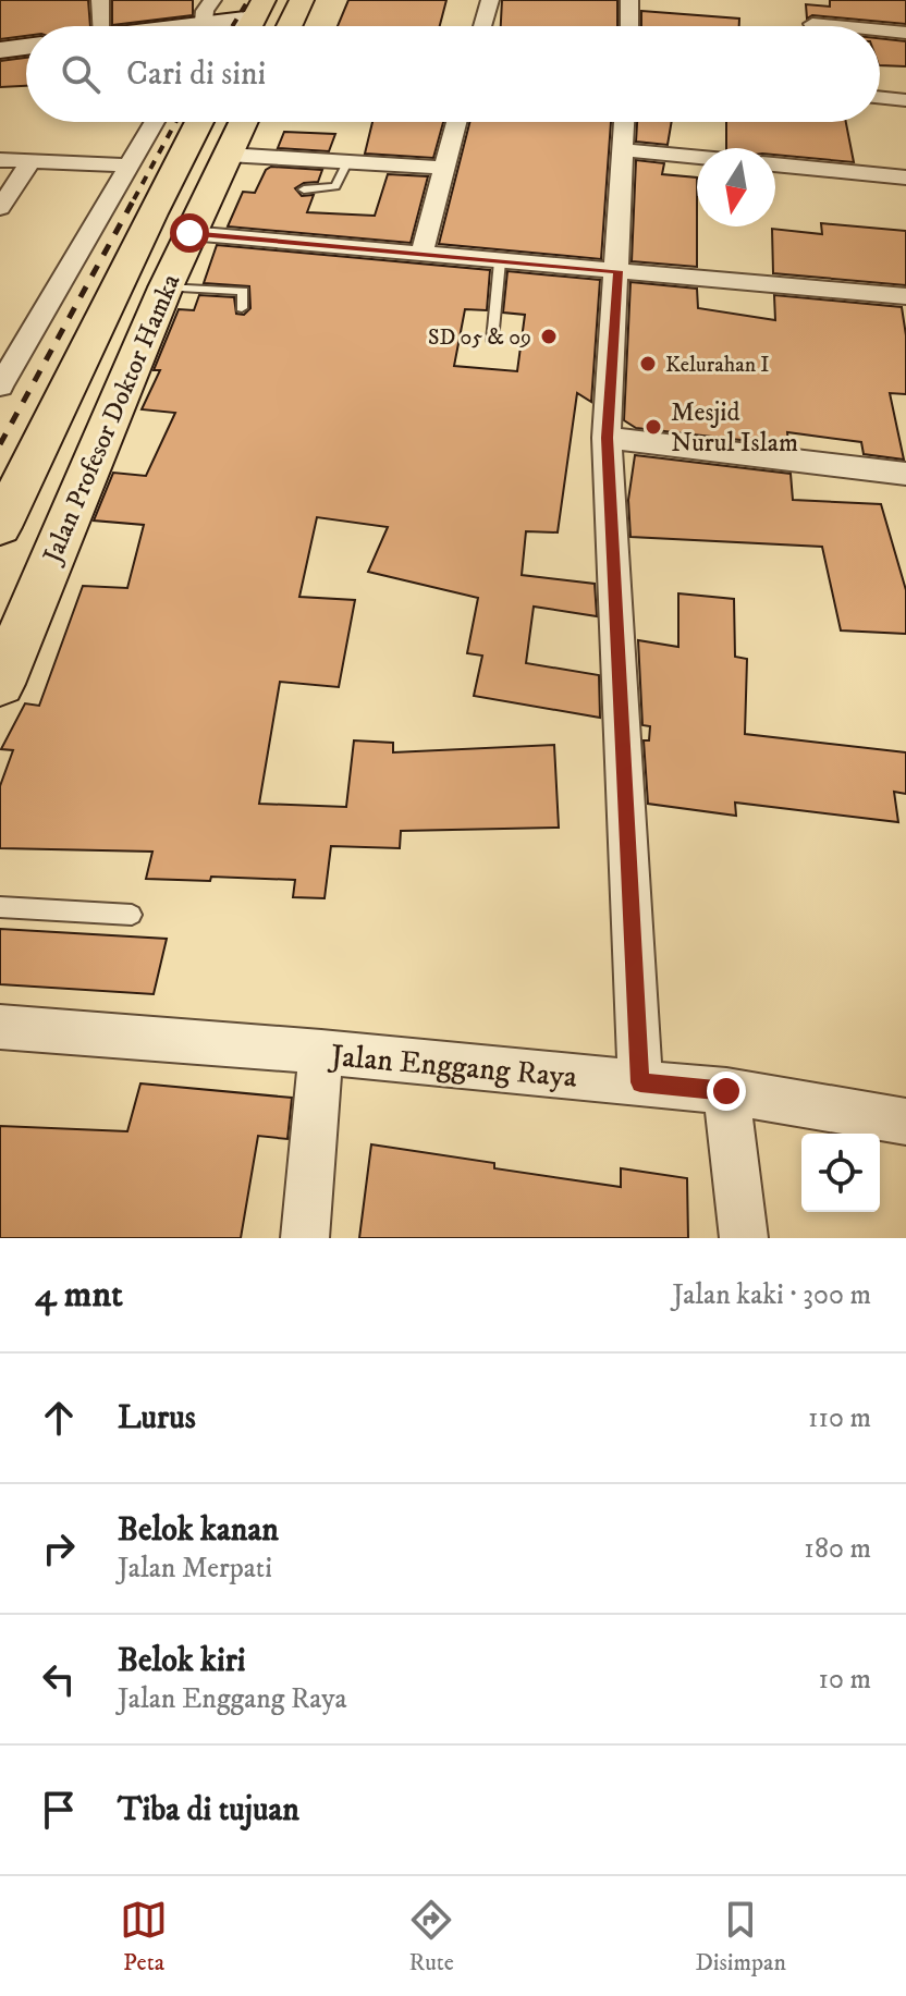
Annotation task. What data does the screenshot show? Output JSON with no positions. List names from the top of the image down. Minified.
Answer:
{"streets":{"highway":["Jalan Profesor Doktor Hamka"],"street":["Jalan Enggang Raya"]},"places":["SD 05 & 09","Kelurahan I","Mesjid Nurul Islam"],"north":"bottom","page":{"search":"Cari di sini","heading":["4 mnt","Jalan kaki · 300 m"],"list":[["Lurus","110 m"],["Belok kanan","Jalan Merpati","180 m"],["Belok kiri","Jalan Enggang Raya","10 m"],"Tiba di tujuan"],"nav":["Peta","Rute","Disimpan"]}}
